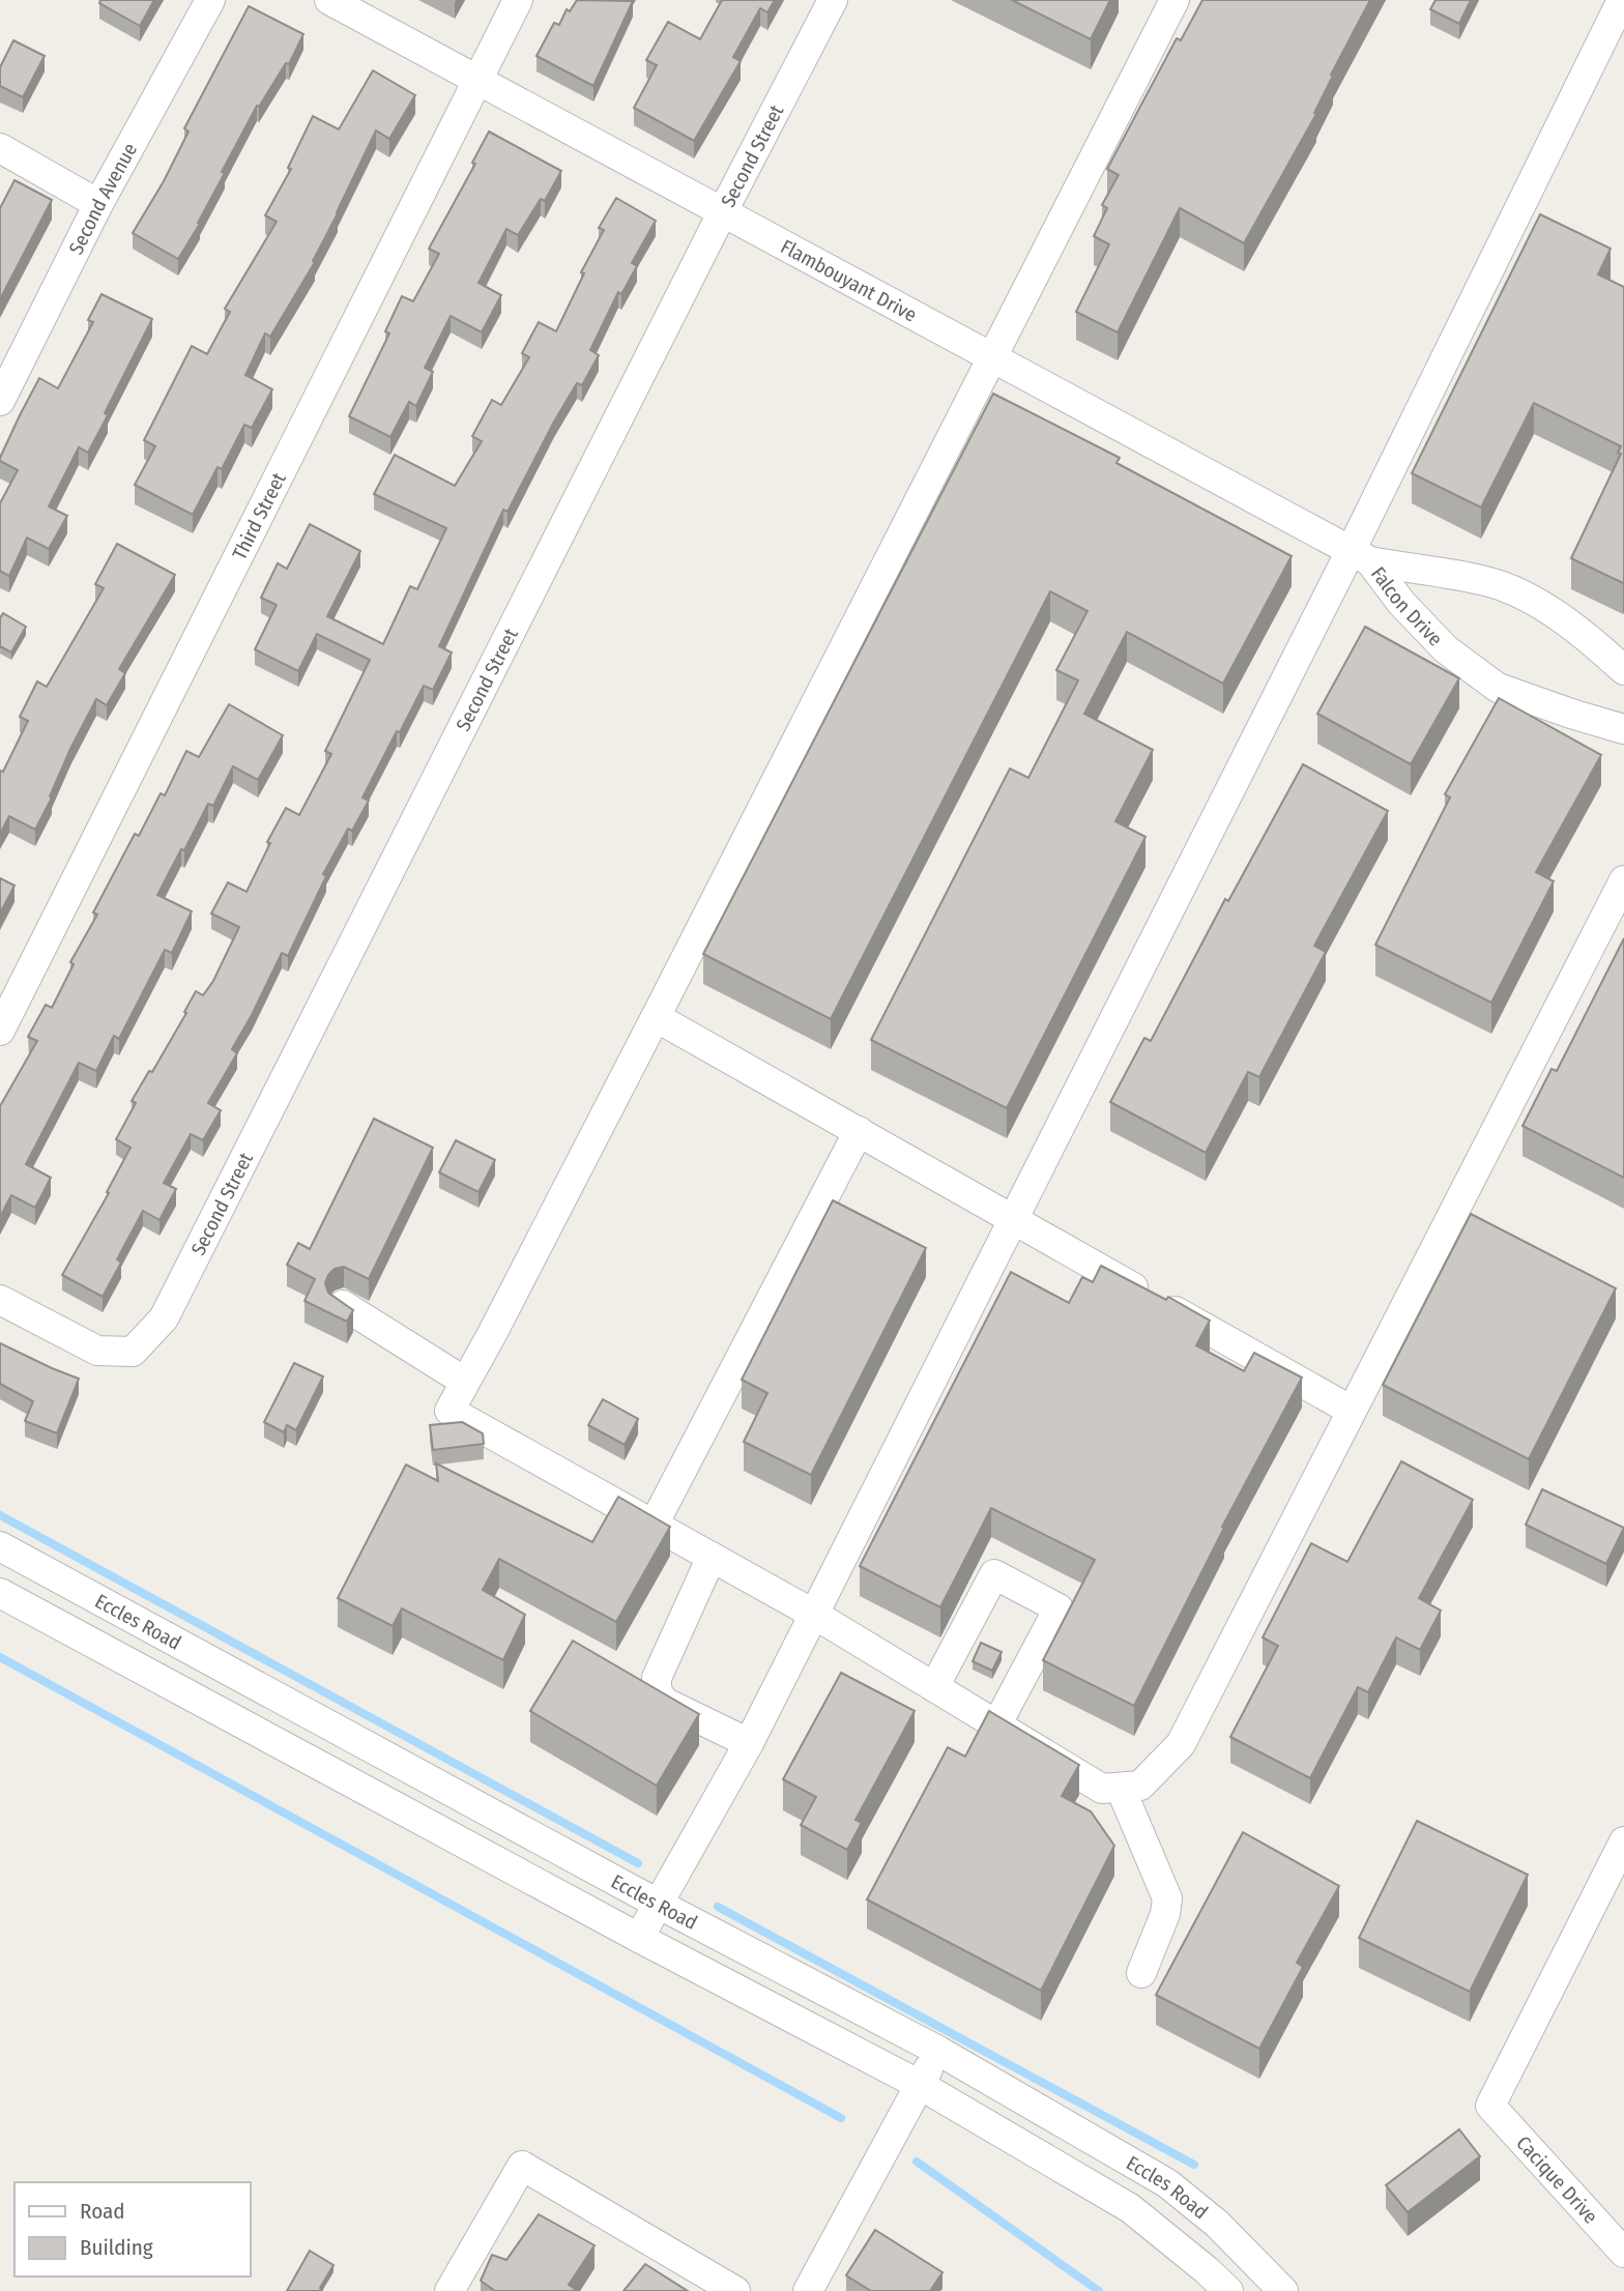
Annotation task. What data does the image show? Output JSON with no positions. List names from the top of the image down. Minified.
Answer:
{"streets":{"street":["Second Street","Second Avenue","Flambouyant Drive","Third Street","Falcon Drive","Eccles Road","Cacique Drive"]},"crossings":[["Second Street","Flambouyant Drive"],["Flambouyant Drive","Third Street"],["Flambouyant Drive","Falcon Drive"]],"legend":["Road","Building"]}
